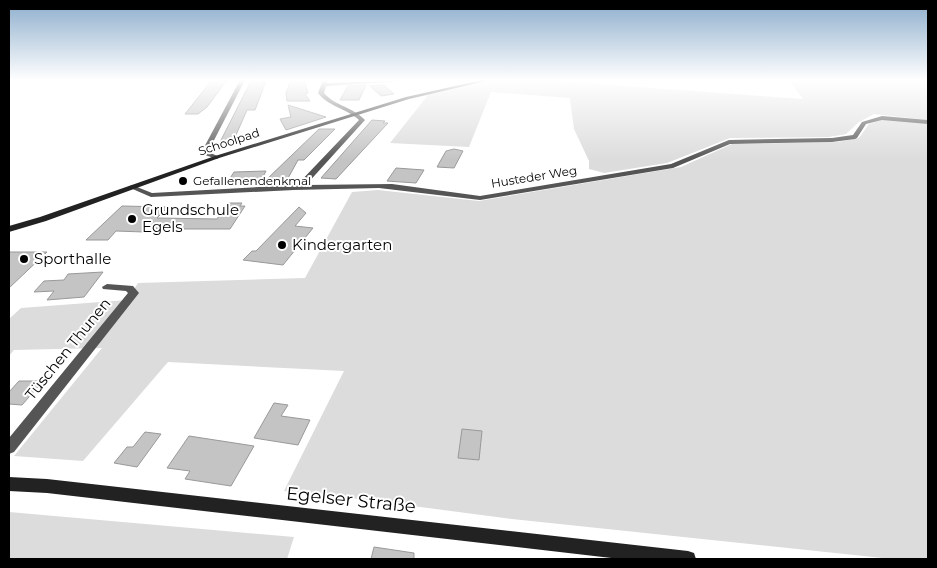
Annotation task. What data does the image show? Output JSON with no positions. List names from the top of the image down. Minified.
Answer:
{"streets":{"street":["Schoolpad","Husteder Weg","Tüschen Thunen","Egelser Straße"]},"crossings":[["Schoolpad","Husteder Weg"]],"places":["Gefallenendenkmal","Grundschule Egels","Kindergarten","Sporthalle"]}
